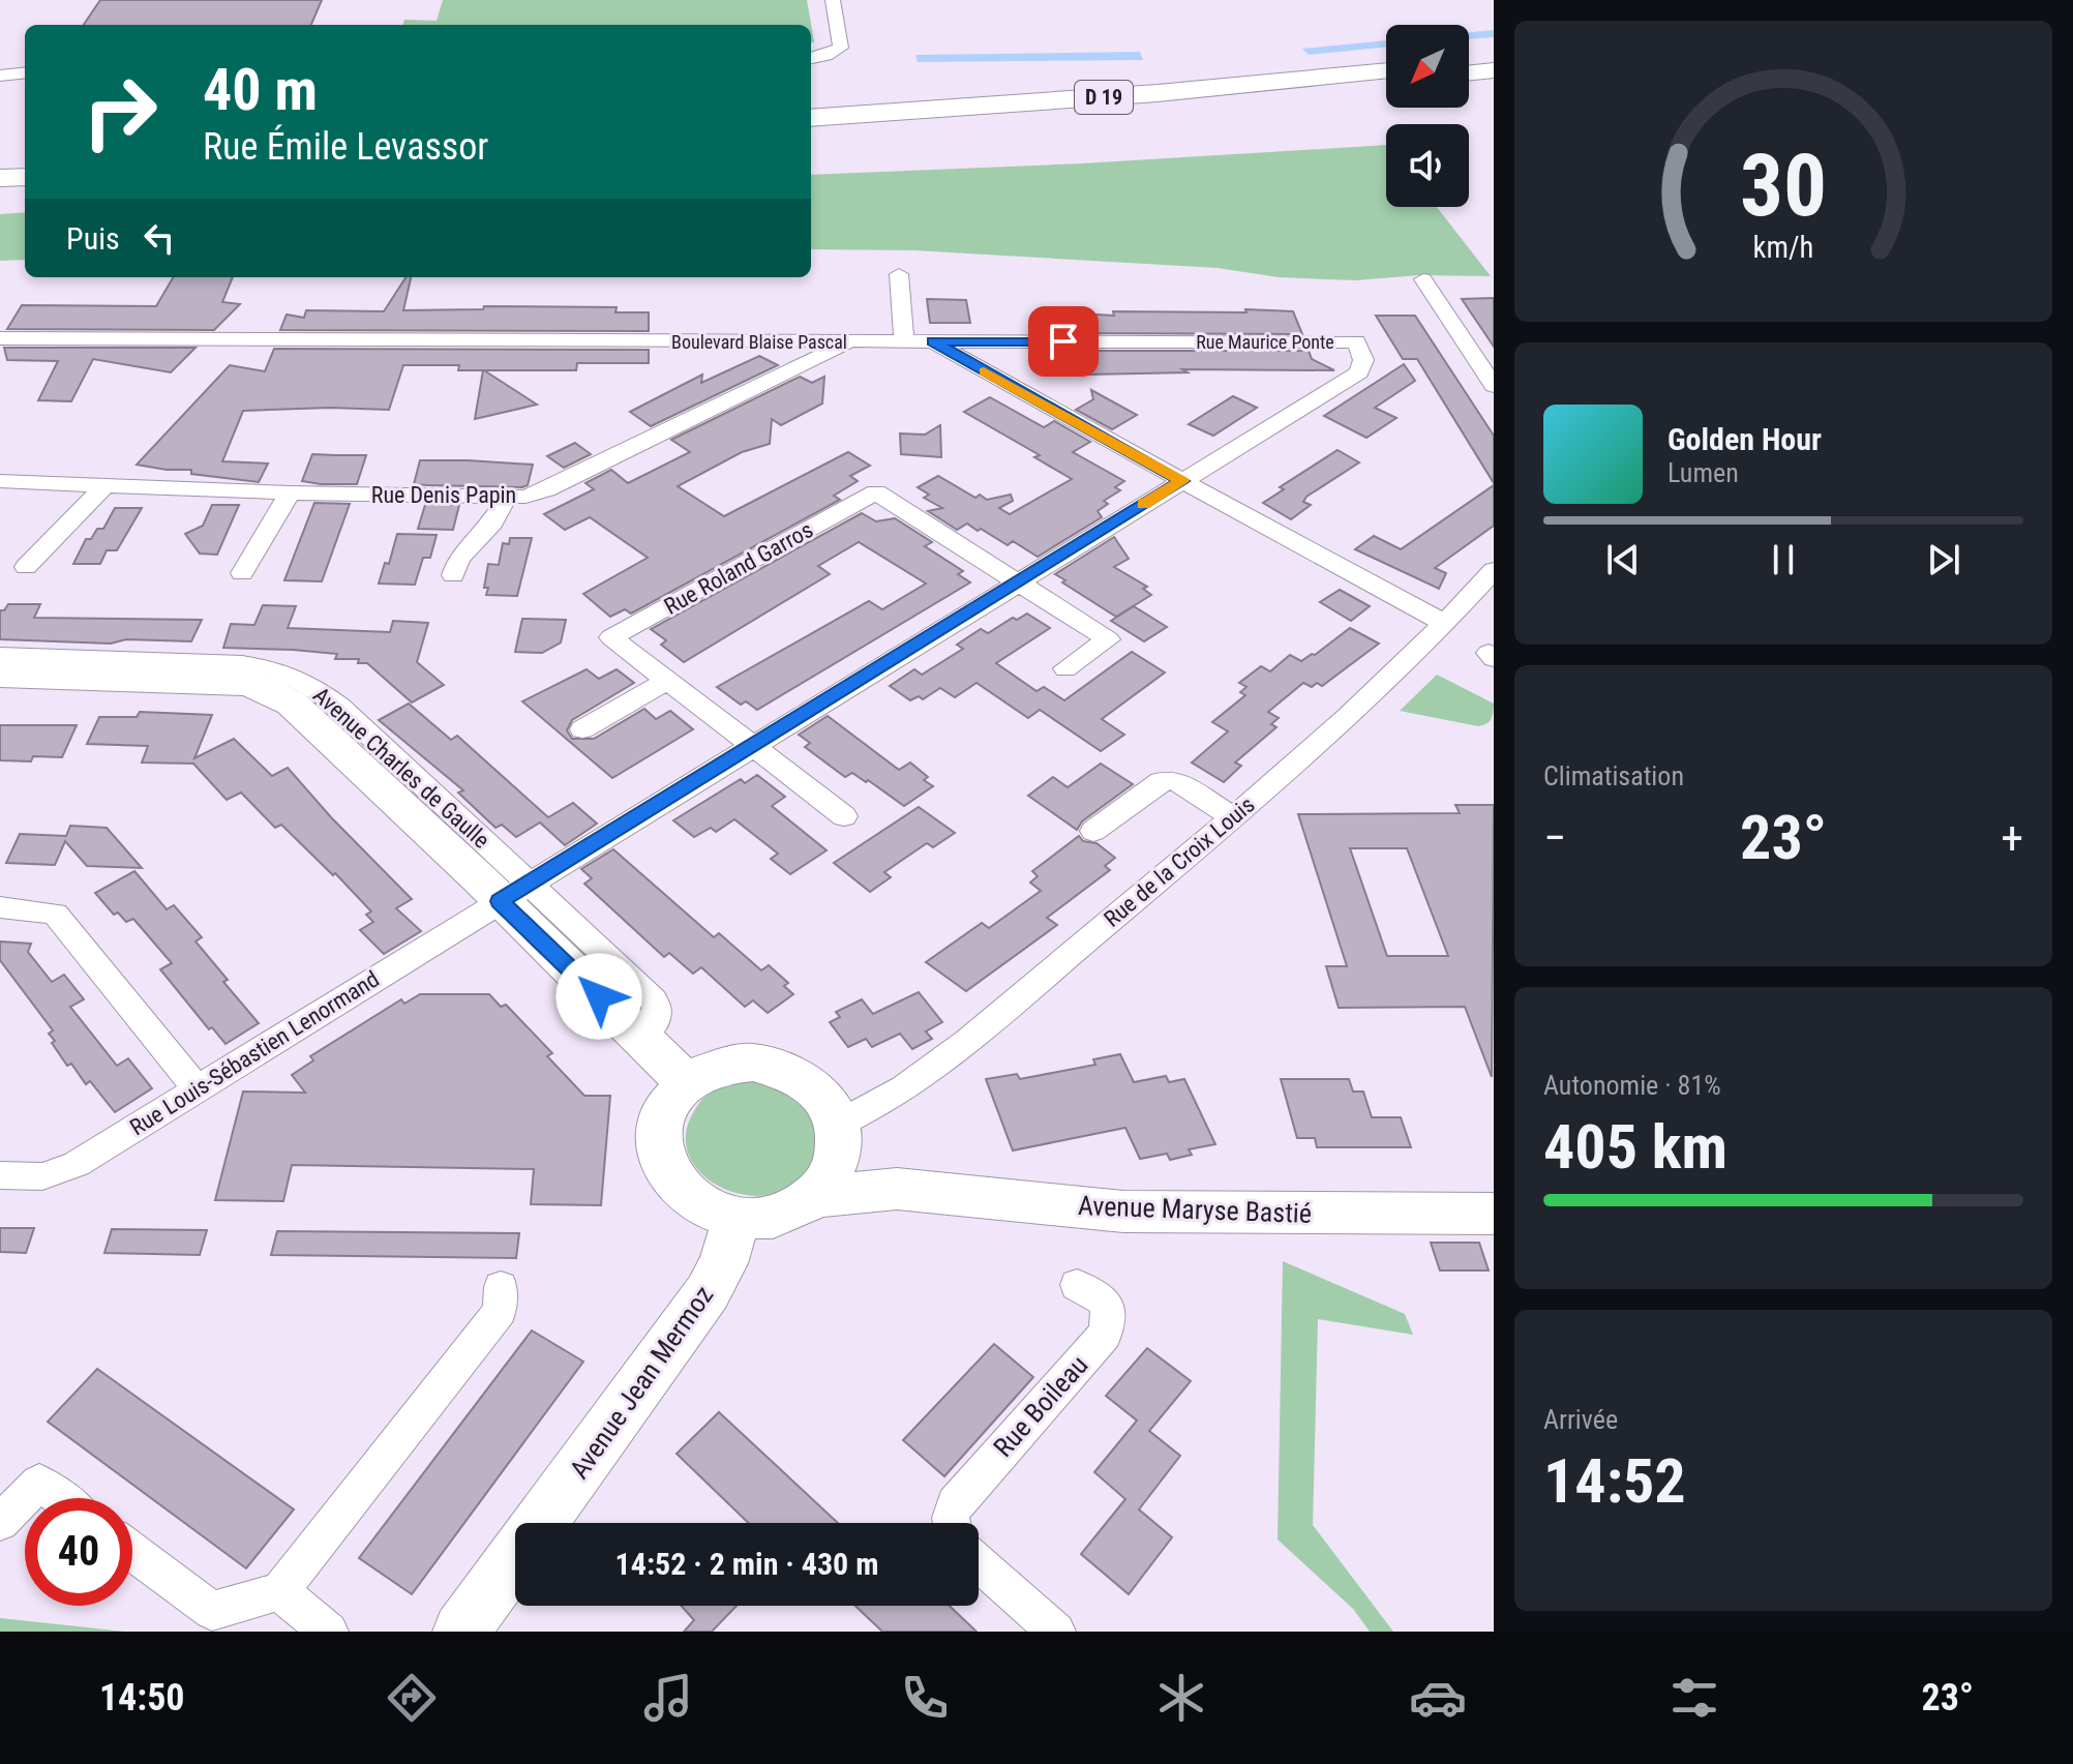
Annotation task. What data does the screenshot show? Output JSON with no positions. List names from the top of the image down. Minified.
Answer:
{"streets":{"main road":["D 19"],"street":["Boulevard Blaise Pascal","Rue Maurice Ponte","Rue Denis Papin","Rue Roland Garros","Avenue Charles de Gaulle","Rue de la Croix Louis","Rue Louis-Sébastien Lenormand","Avenue Maryse Bastié","Avenue Jean Mermoz","Rue Boileau"]},"crossings":[["Boulevard Blaise Pascal","Rue Maurice Ponte"],["Boulevard Blaise Pascal","Rue Denis Papin"],["Boulevard Blaise Pascal","Rue de la Croix Louis"],["Boulevard Blaise Pascal","Rue Louis-Sébastien Lenormand"],["Rue Maurice Ponte","Rue Louis-Sébastien Lenormand"],["Rue Roland Garros","Rue Louis-Sébastien Lenormand"],["Avenue Charles de Gaulle","Rue de la Croix Louis"],["Avenue Charles de Gaulle","Rue Louis-Sébastien Lenormand"],["Avenue Charles de Gaulle","Avenue Maryse Bastié"],["Avenue Charles de Gaulle","Avenue Jean Mermoz"],["Rue de la Croix Louis","Avenue Maryse Bastié"],["Rue de la Croix Louis","Avenue Jean Mermoz"],["Avenue Maryse Bastié","Avenue Jean Mermoz"]],"north":"bottom left","page":{"turn":["40 m","Rue Émile Levassor"],"then":"Puis","song":["Golden Hour","Lumen"],"tile":["Climatisation",["Autonomie · 81%","405 km"],["Arrivée","14:52"]],"heat":["−","23°","+"],"limit":"40","trip":"14:52 · 2 min · 430 m","tabs":["14:50","23°"],"gauge":["30","km/h"]}}
